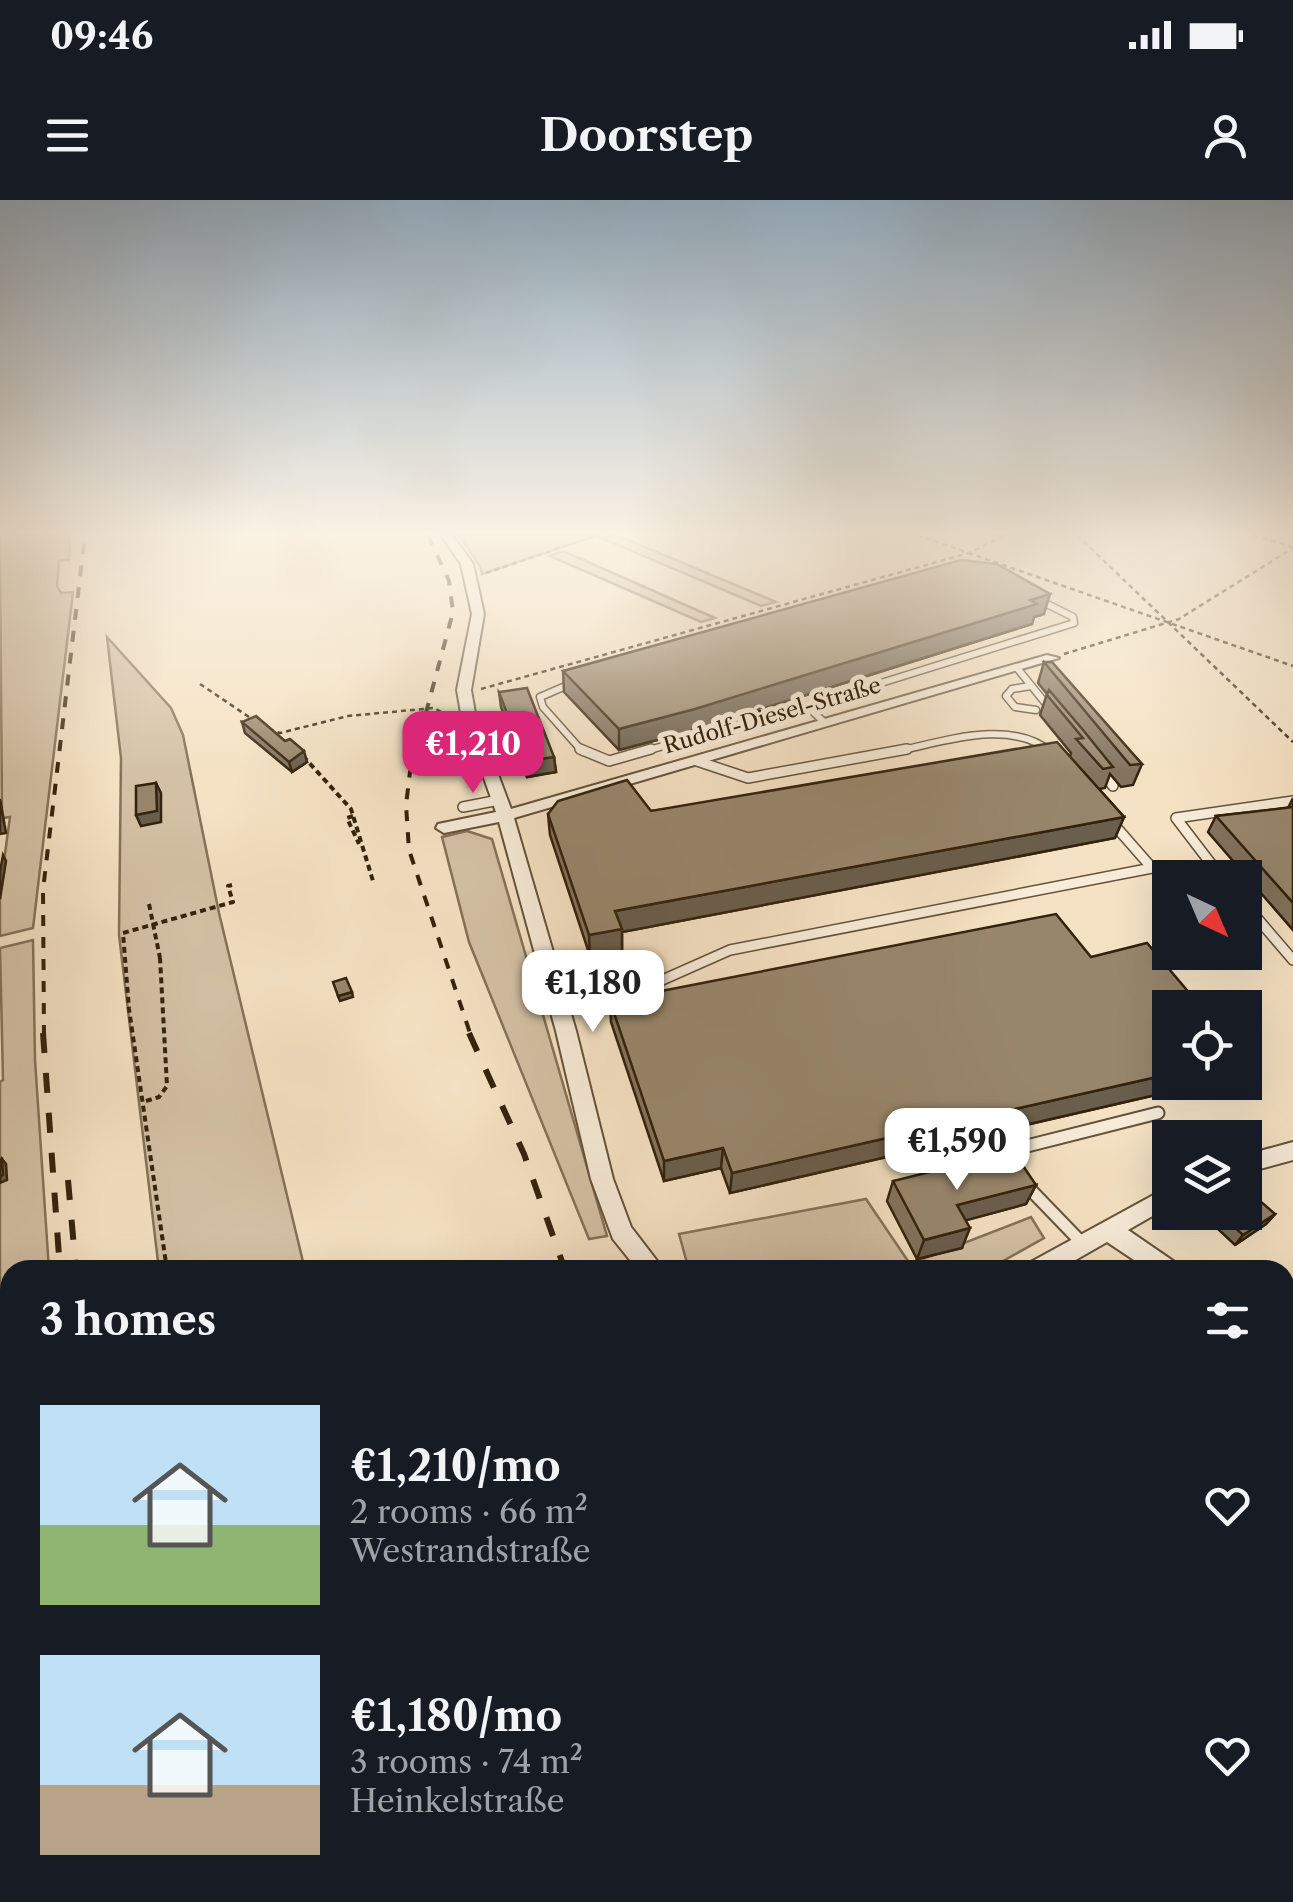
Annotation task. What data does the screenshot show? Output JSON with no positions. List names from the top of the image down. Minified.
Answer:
{"streets":{"street":["Rudolf-Diesel-Straße"]},"north":"bottom right","page":{"status":"09:46","header":"Doorstep","price":["€1,210","€1,180","€1,590"],"heading":"3 homes","list":[{"name":"€1,210/mo","note":"2 rooms · 66 m² · Westrandstraße"},{"name":"€1,180/mo","note":"3 rooms · 74 m² · Heinkelstraße"}]}}
